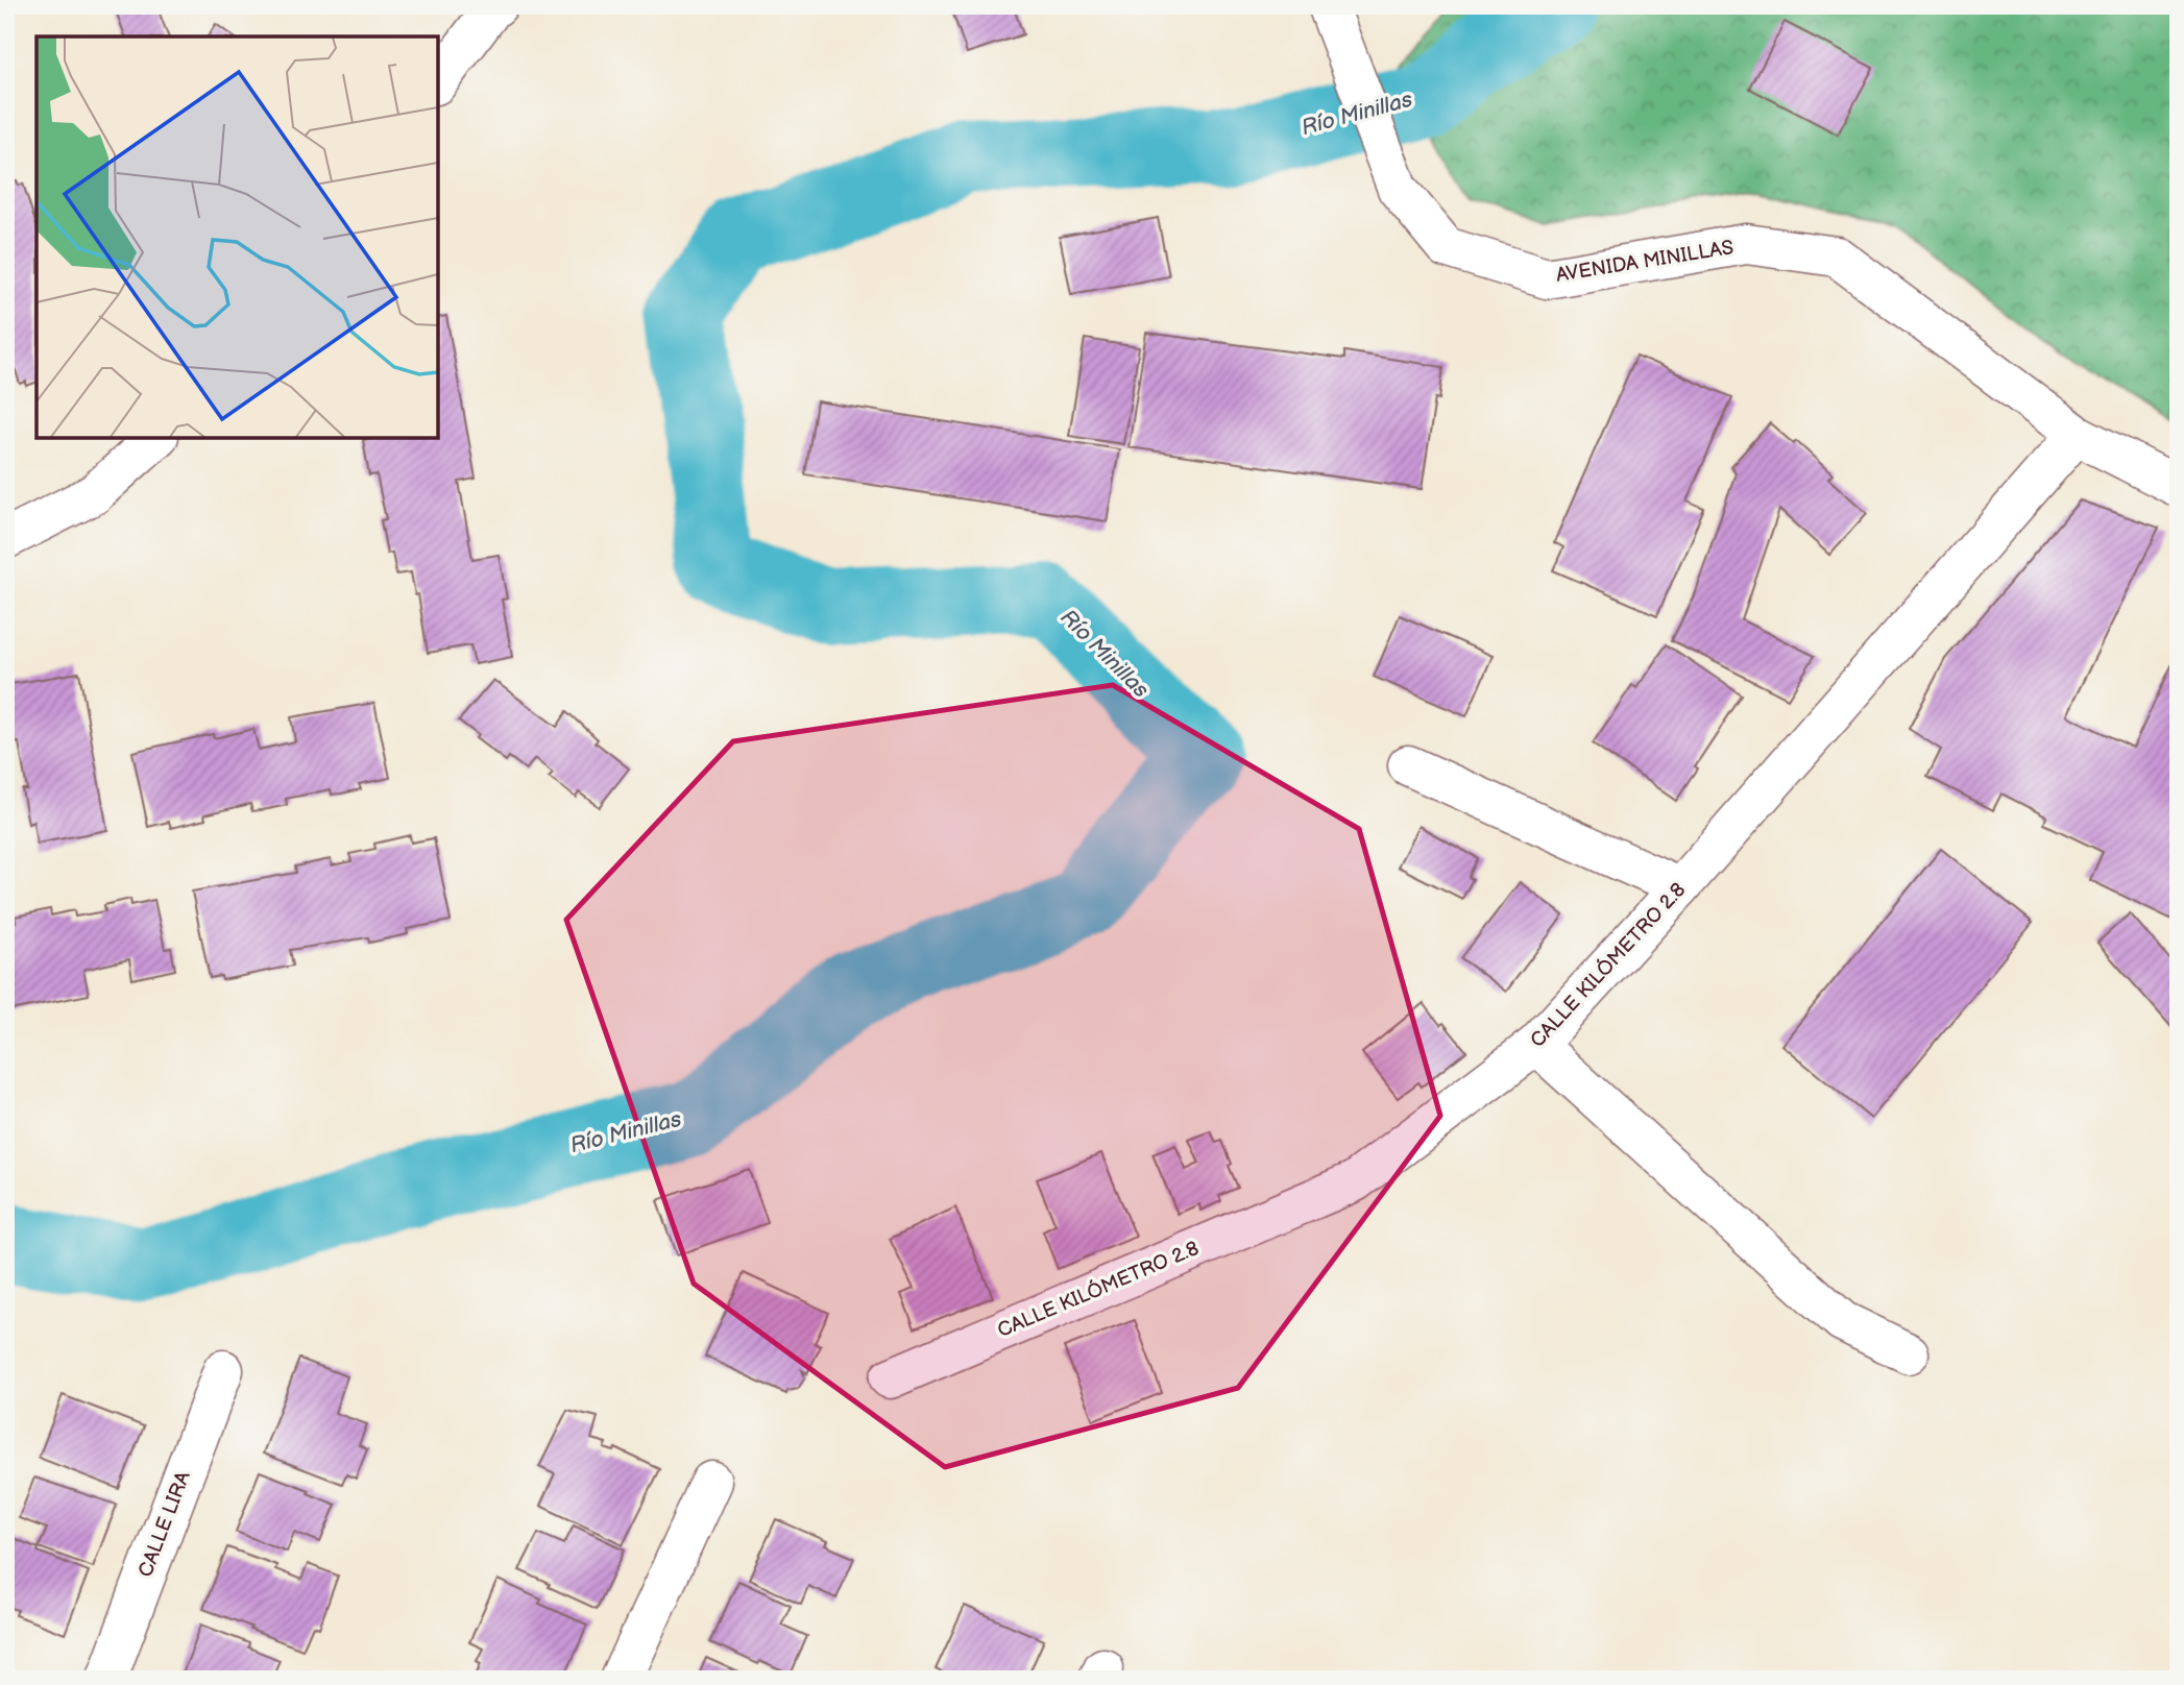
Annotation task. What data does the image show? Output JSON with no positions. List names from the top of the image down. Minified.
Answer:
{"streets":{"street":["AVENIDA MINILLAS","CALLE KILÓMETRO 2.8","CALLE LIRA"]},"crossings":[["AVENIDA MINILLAS","CALLE KILÓMETRO 2.8"]],"water":["Río Minillas"]}
